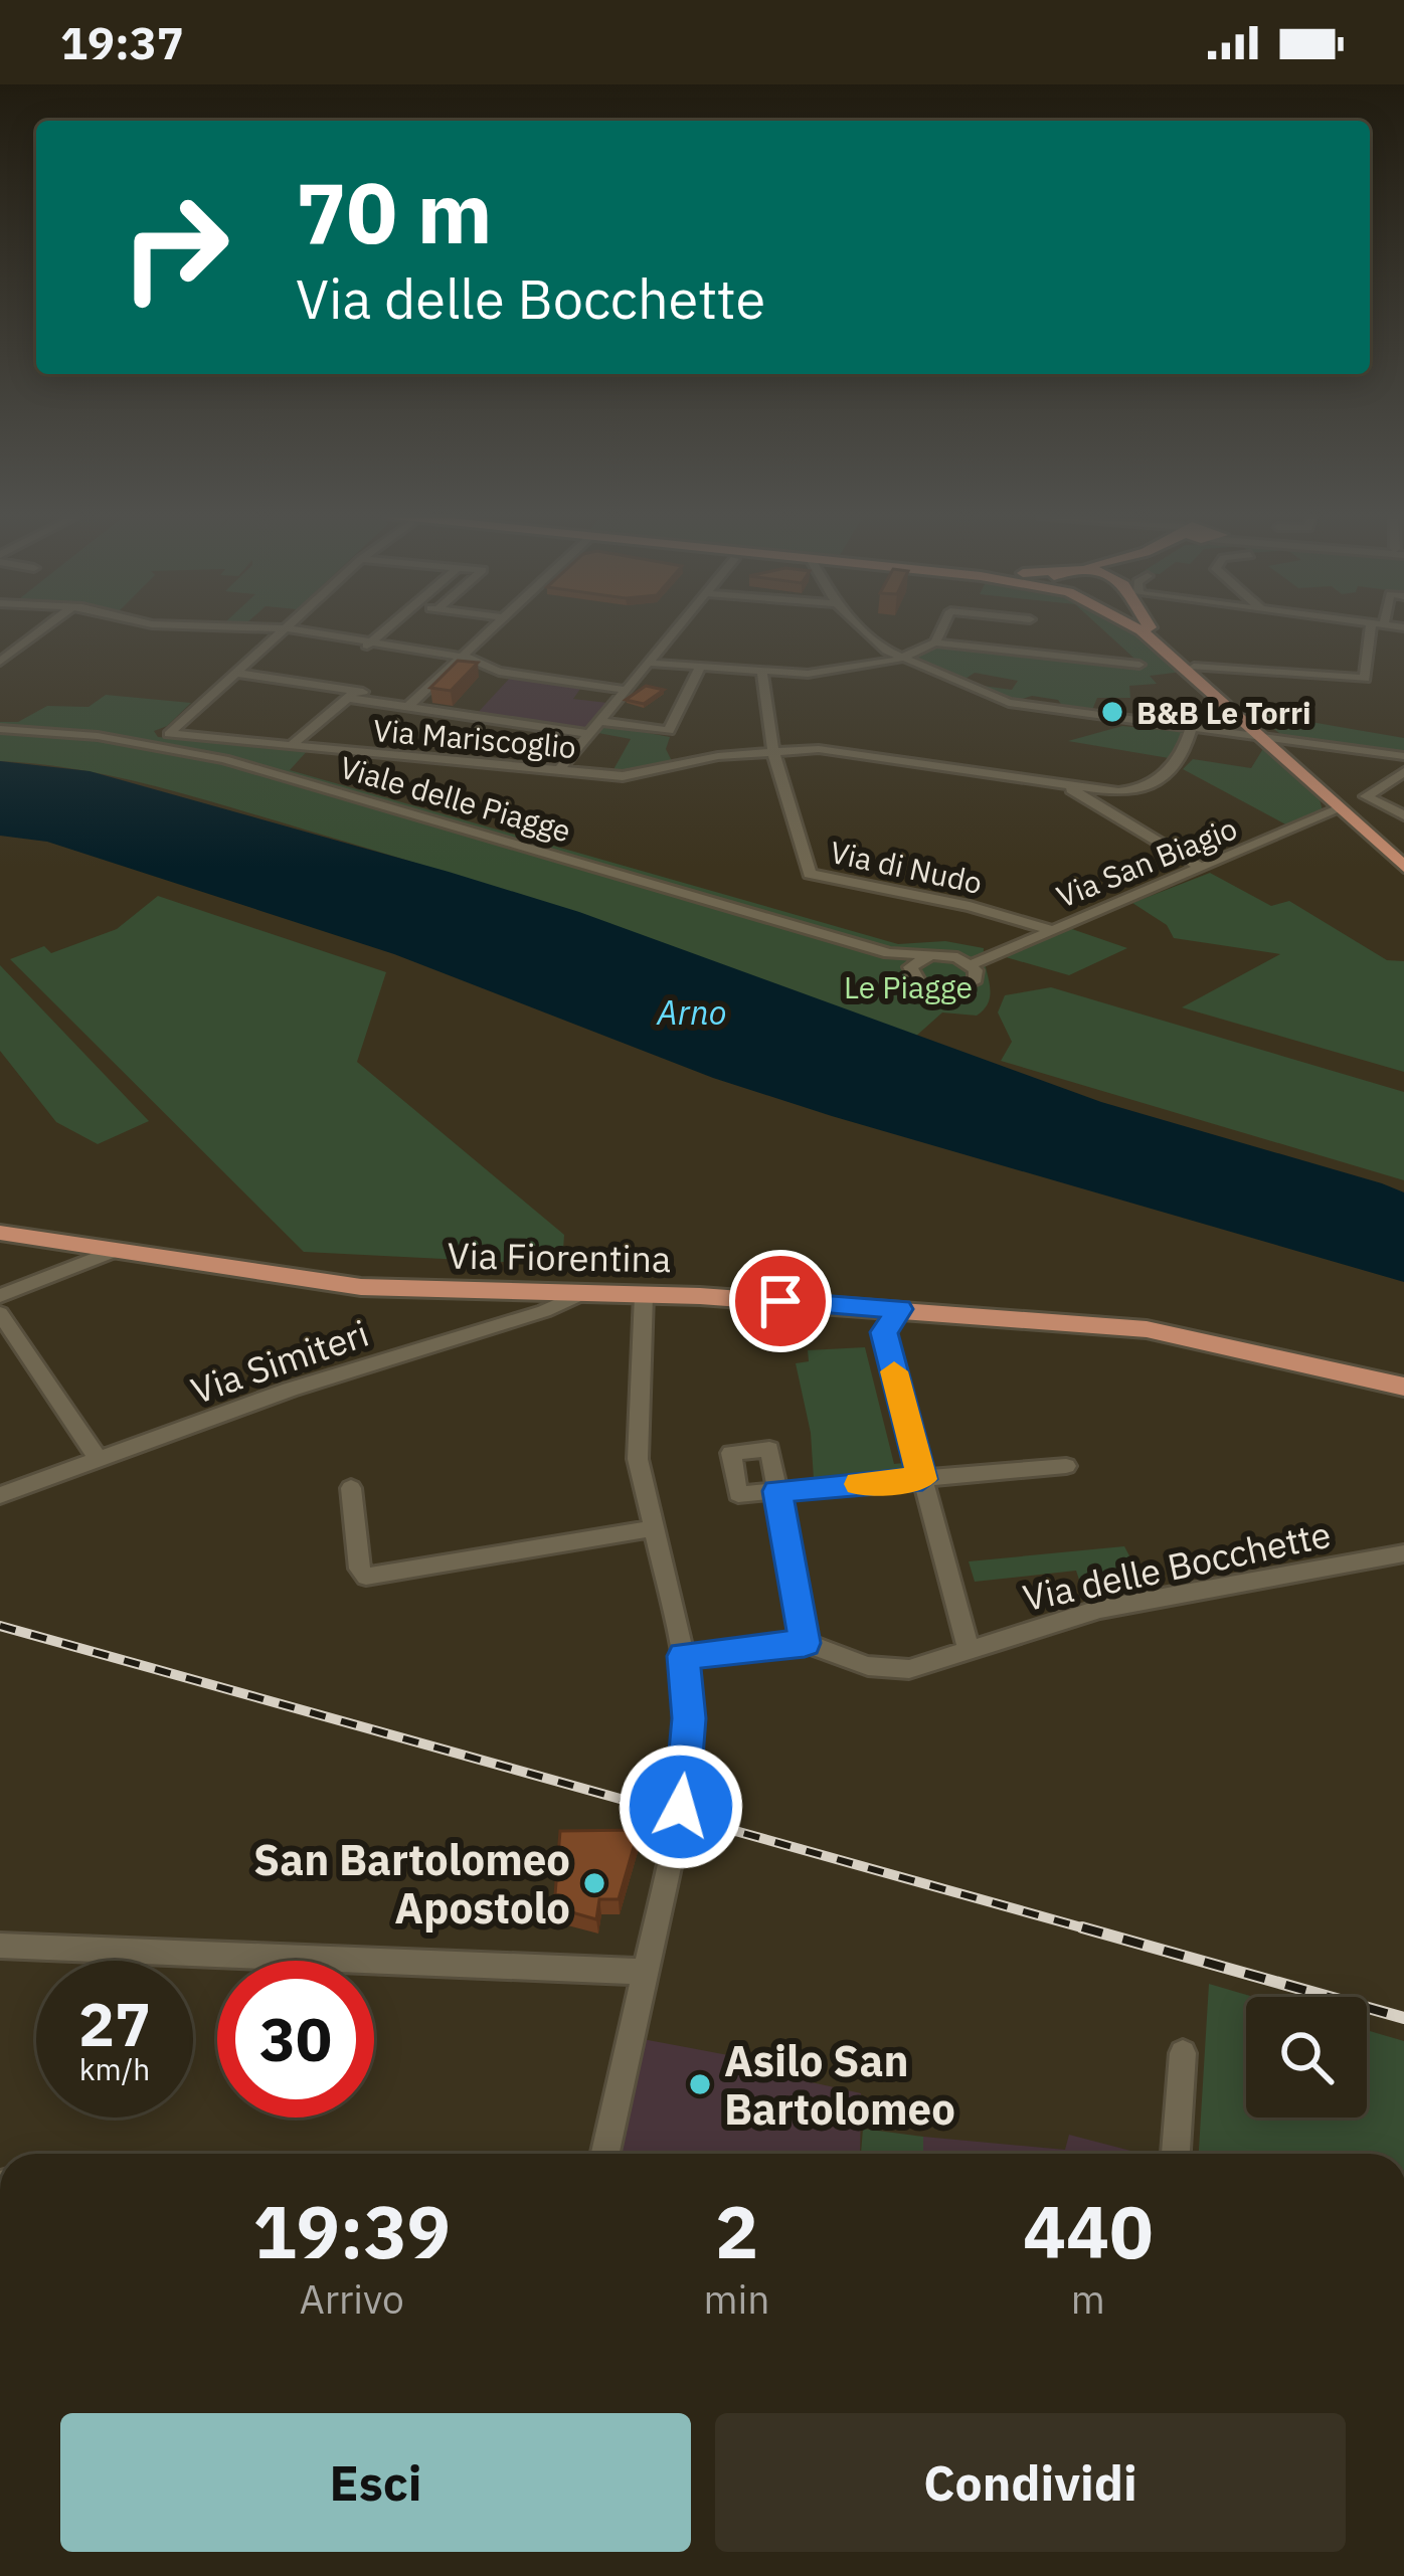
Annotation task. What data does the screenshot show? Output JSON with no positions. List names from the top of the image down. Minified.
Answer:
{"streets":{"main road":["Via Fiorentina"],"street":["Via Mariscoglio","Viale delle Piagge","Via San Biagio","Via di Nudo","Via Simiteri","Via delle Bocchette"]},"crossings":[["Via Mariscoglio","Viale delle Piagge"],["Via Mariscoglio","Via di Nudo"],["Viale delle Piagge","Via San Biagio"],["Via San Biagio","Via di Nudo"],["Via Fiorentina","Via Simiteri"]],"water":["Arno"],"parks":["Le Piagge"],"places":["B&B Le Torri","San Bartolomeo Apostolo","Asilo San Bartolomeo"],"page":{"status":"19:37","turn":["70 m","Via delle Bocchette"],"speed":"27 km/h","limit":"30","eta":["19:39","Arrivo","2","min","440","m"],"buttons":["Esci","Condividi"]}}
